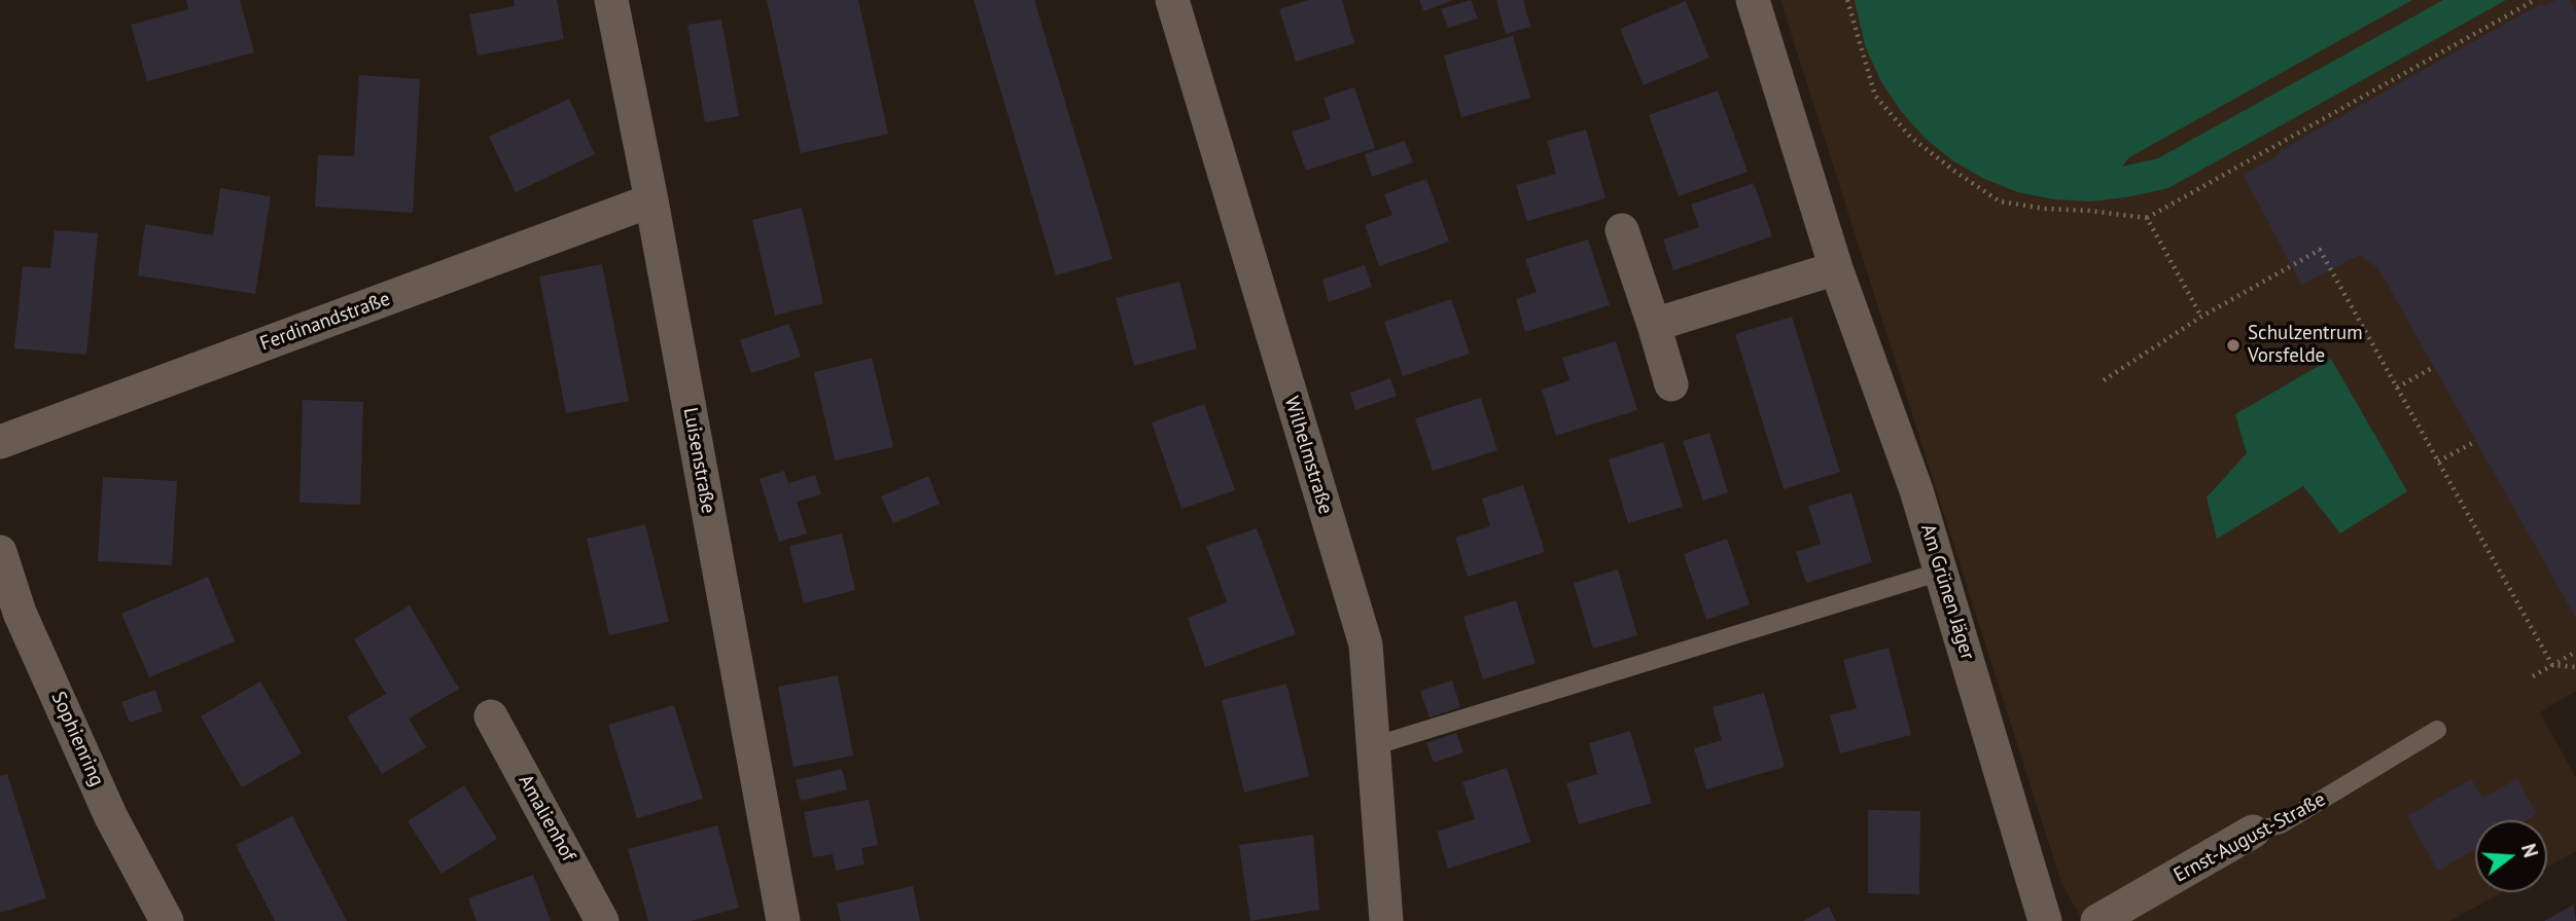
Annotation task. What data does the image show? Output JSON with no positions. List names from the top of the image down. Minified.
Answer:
{"streets":{"street":["Ferdinandstraße","Wilhelmstraße","Luisenstraße","Am Grünen Jäger","Sophienring","Amalienhof","Ernst-August-Straße"]},"crossings":[["Ferdinandstraße","Luisenstraße"]],"places":["Schulzentrum Vorsfelde"],"north":"right"}
